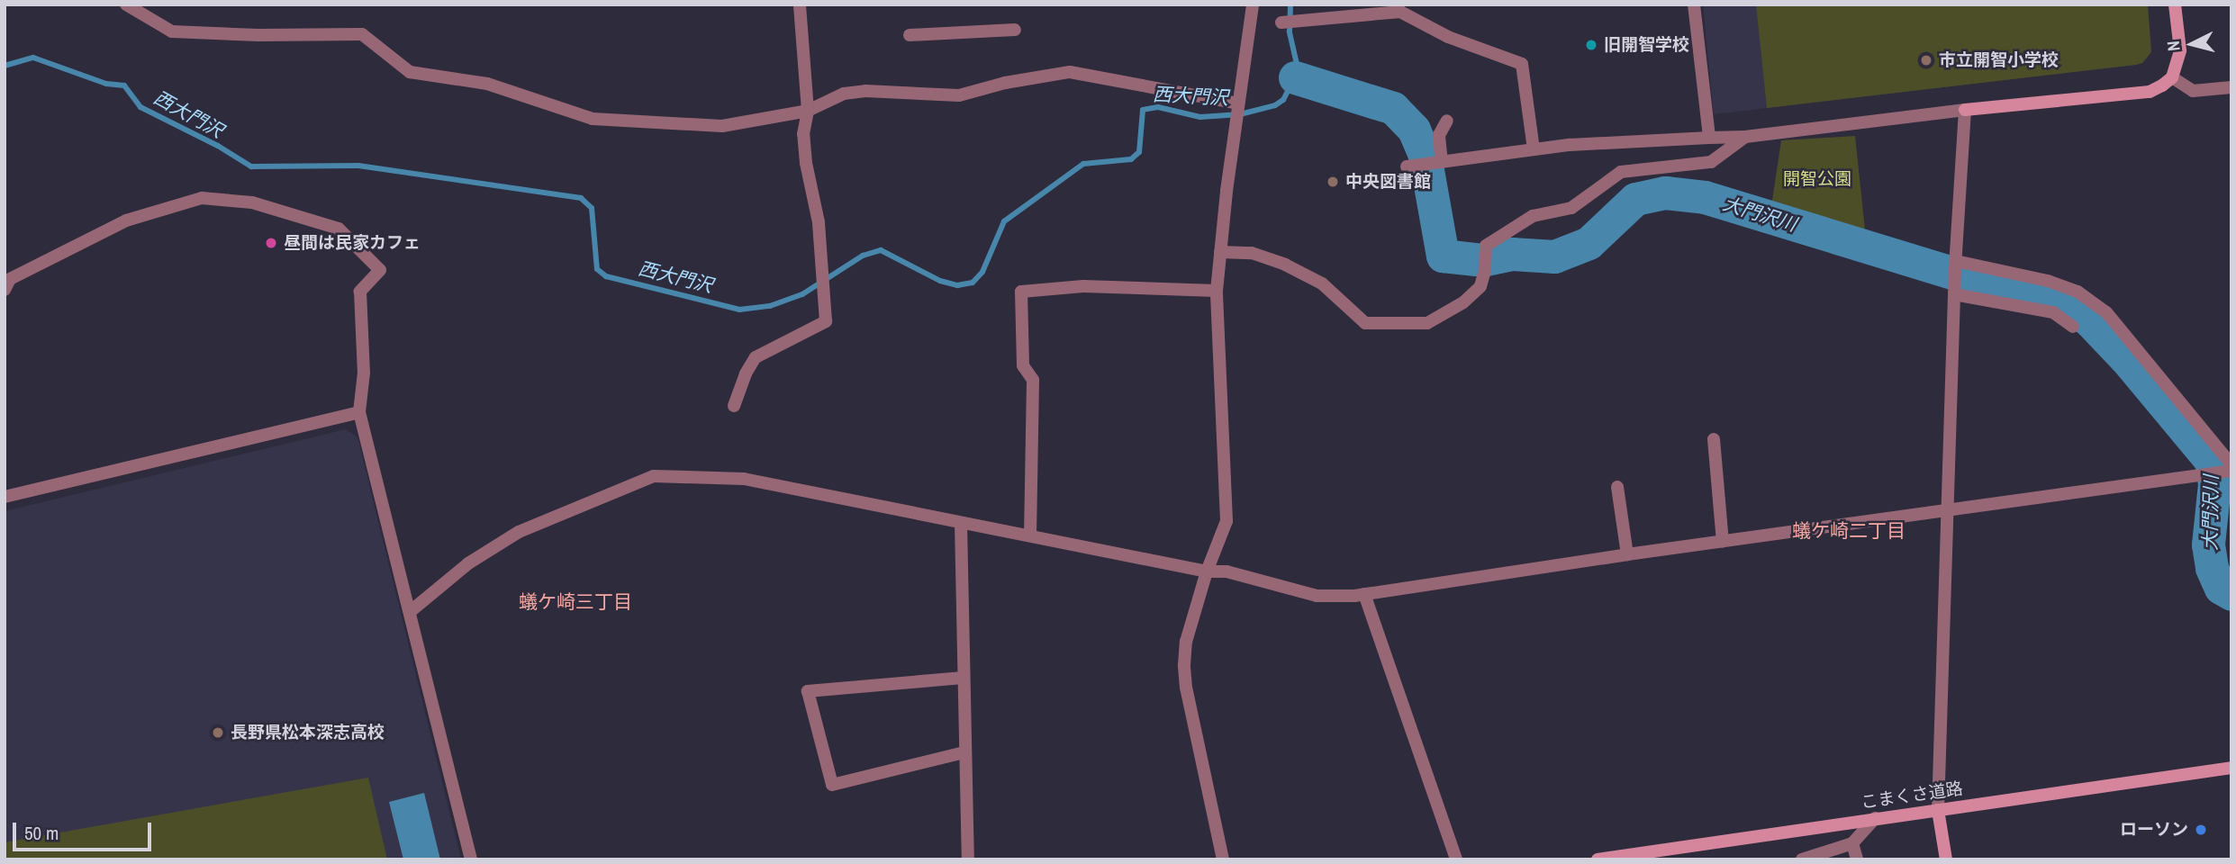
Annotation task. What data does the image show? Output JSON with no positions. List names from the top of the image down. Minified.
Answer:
{"streets":{"street":["こまくさ道路"]},"districts":["蟻ケ崎二丁目","蟻ケ崎三丁目"],"water":["西大門沢","大門沢川"],"parks":["開智公園"],"places":["旧開智学校","市立開智小学校","中央図書館","昼間は民家カフェ","長野県松本深志高校","ローソン"],"scale_bar":"50 m","north":"left"}
